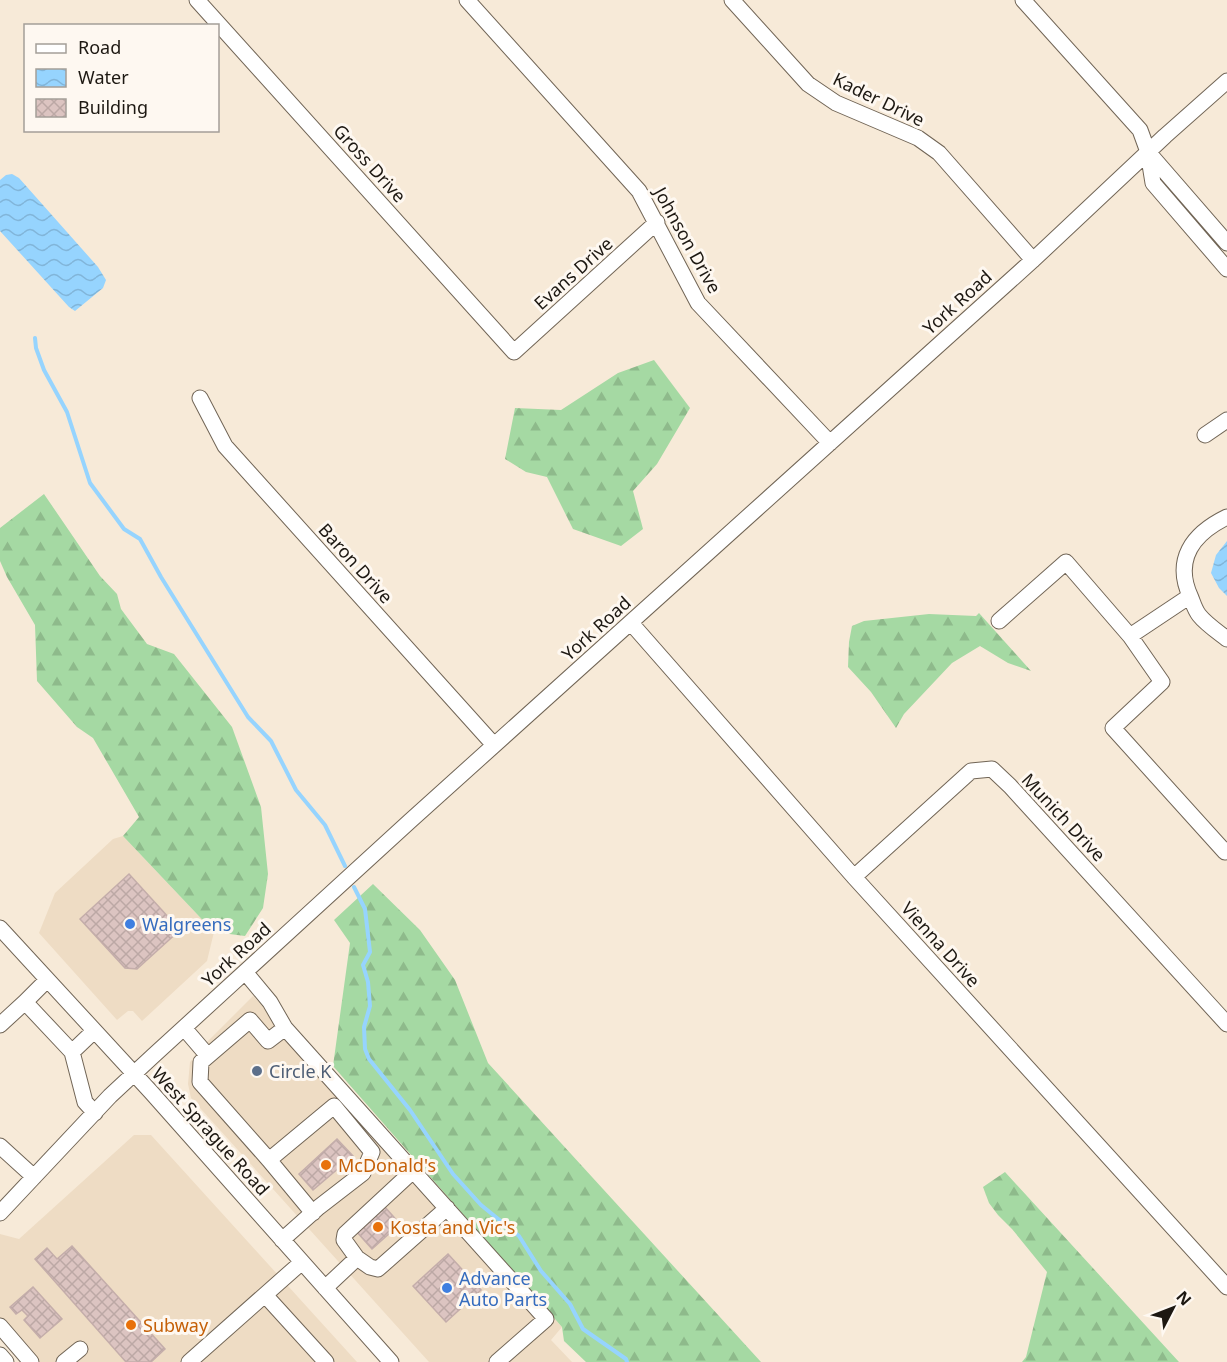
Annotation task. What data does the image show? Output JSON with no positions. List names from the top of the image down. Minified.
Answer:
{"streets":{"street":["Kader Drive","Gross Drive","Johnson Drive","Evans Drive","York Road","Baron Drive","Munich Drive","Vienna Drive","West Sprague Road"]},"crossings":[["Kader Drive","York Road"],["Gross Drive","Evans Drive"],["Johnson Drive","Evans Drive"],["Johnson Drive","York Road"],["York Road","Baron Drive"],["York Road","Vienna Drive"],["York Road","West Sprague Road"],["Munich Drive","Vienna Drive"]],"places":["Walgreens","Circle K","McDonald's","Kosta and Vic's","Advance Auto Parts","Subway"],"legend":["Road","Water","Building"],"north":"top right"}
